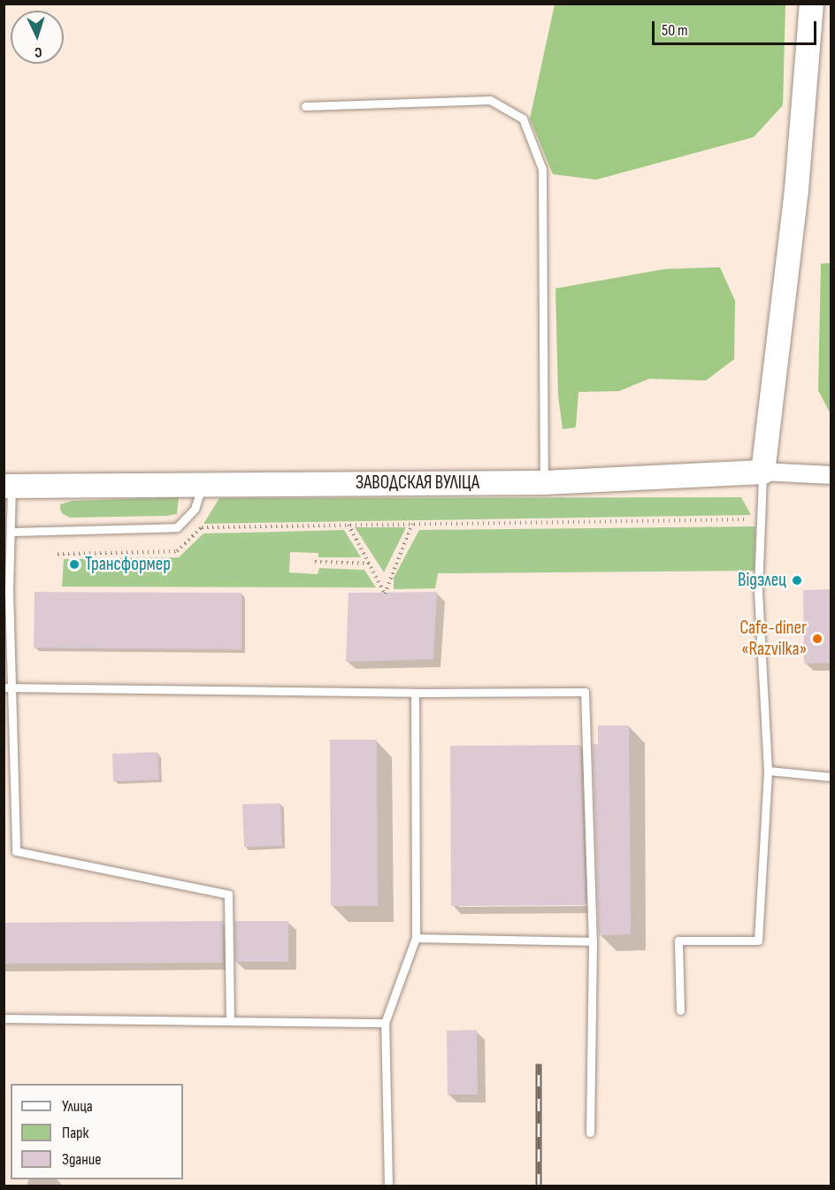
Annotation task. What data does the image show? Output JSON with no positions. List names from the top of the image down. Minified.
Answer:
{"streets":{"street":["ЗАВОДСКАЯ ВУЛІЦА"]},"places":["Трансформер","Відэлец","Cafe-diner «Razvilka»"],"legend":["Улица","Парк","Здание"],"scale_bar":"50 m","north":"bottom"}
